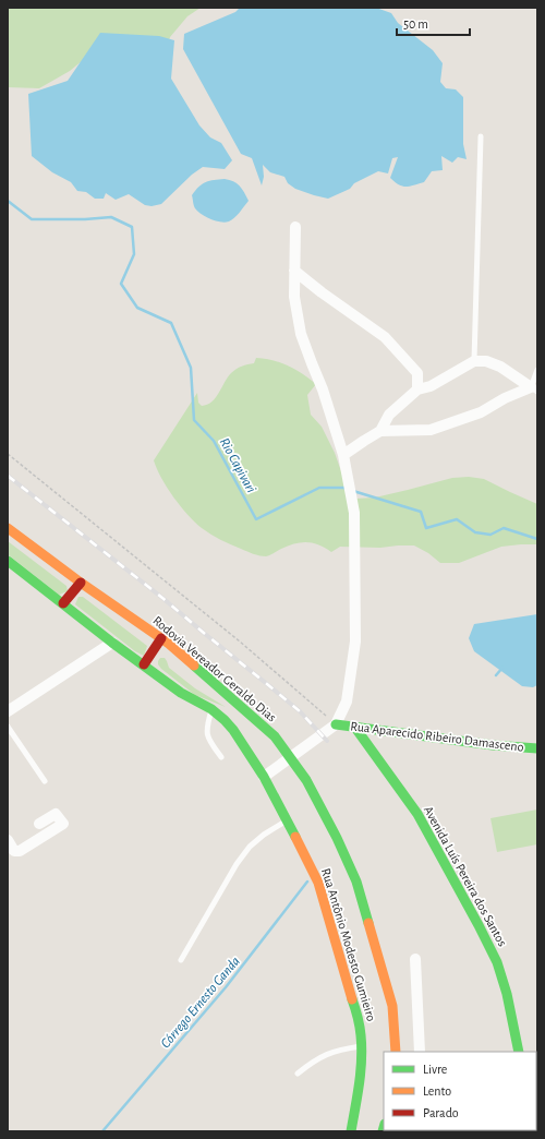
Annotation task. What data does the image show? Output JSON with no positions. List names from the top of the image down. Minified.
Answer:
{"streets":{"street":["Rodovia Vereador Geraldo Dias","Rua Aparecido Ribeiro Damasceno","Avenida Luís Pereira dos Santos","Rua Antônio Modesto Gumieiro"]},"crossings":[["Rua Aparecido Ribeiro Damasceno","Avenida Luís Pereira dos Santos"]],"water":["Rio Capivari","Córrego Ernesto Ganda"],"legend":["Livre","Lento","Parado"],"scale_bar":"50 m"}
